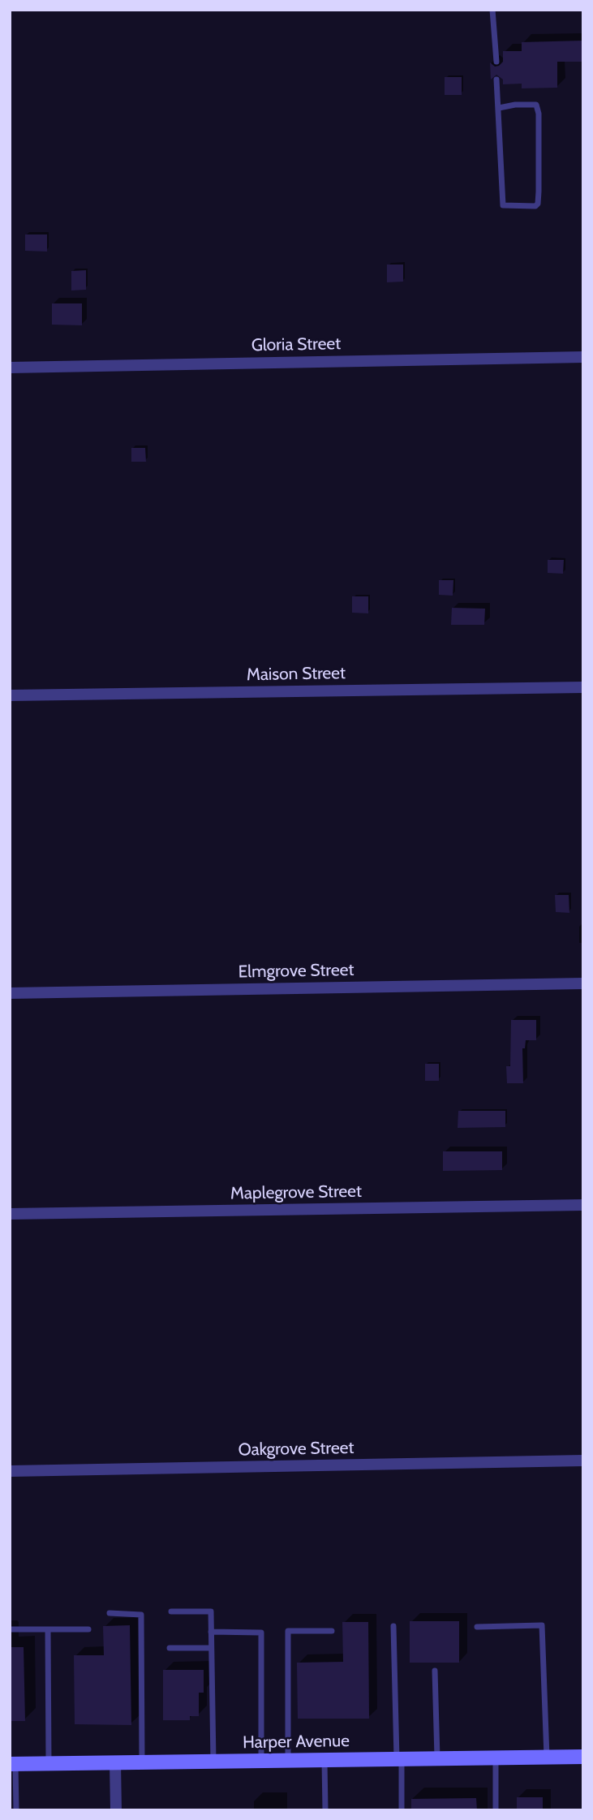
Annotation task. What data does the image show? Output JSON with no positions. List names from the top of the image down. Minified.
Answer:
{"streets":{"main road":["Harper Avenue"],"street":["Gloria Street","Maison Street","Elmgrove Street","Maplegrove Street","Oakgrove Street"]}}
